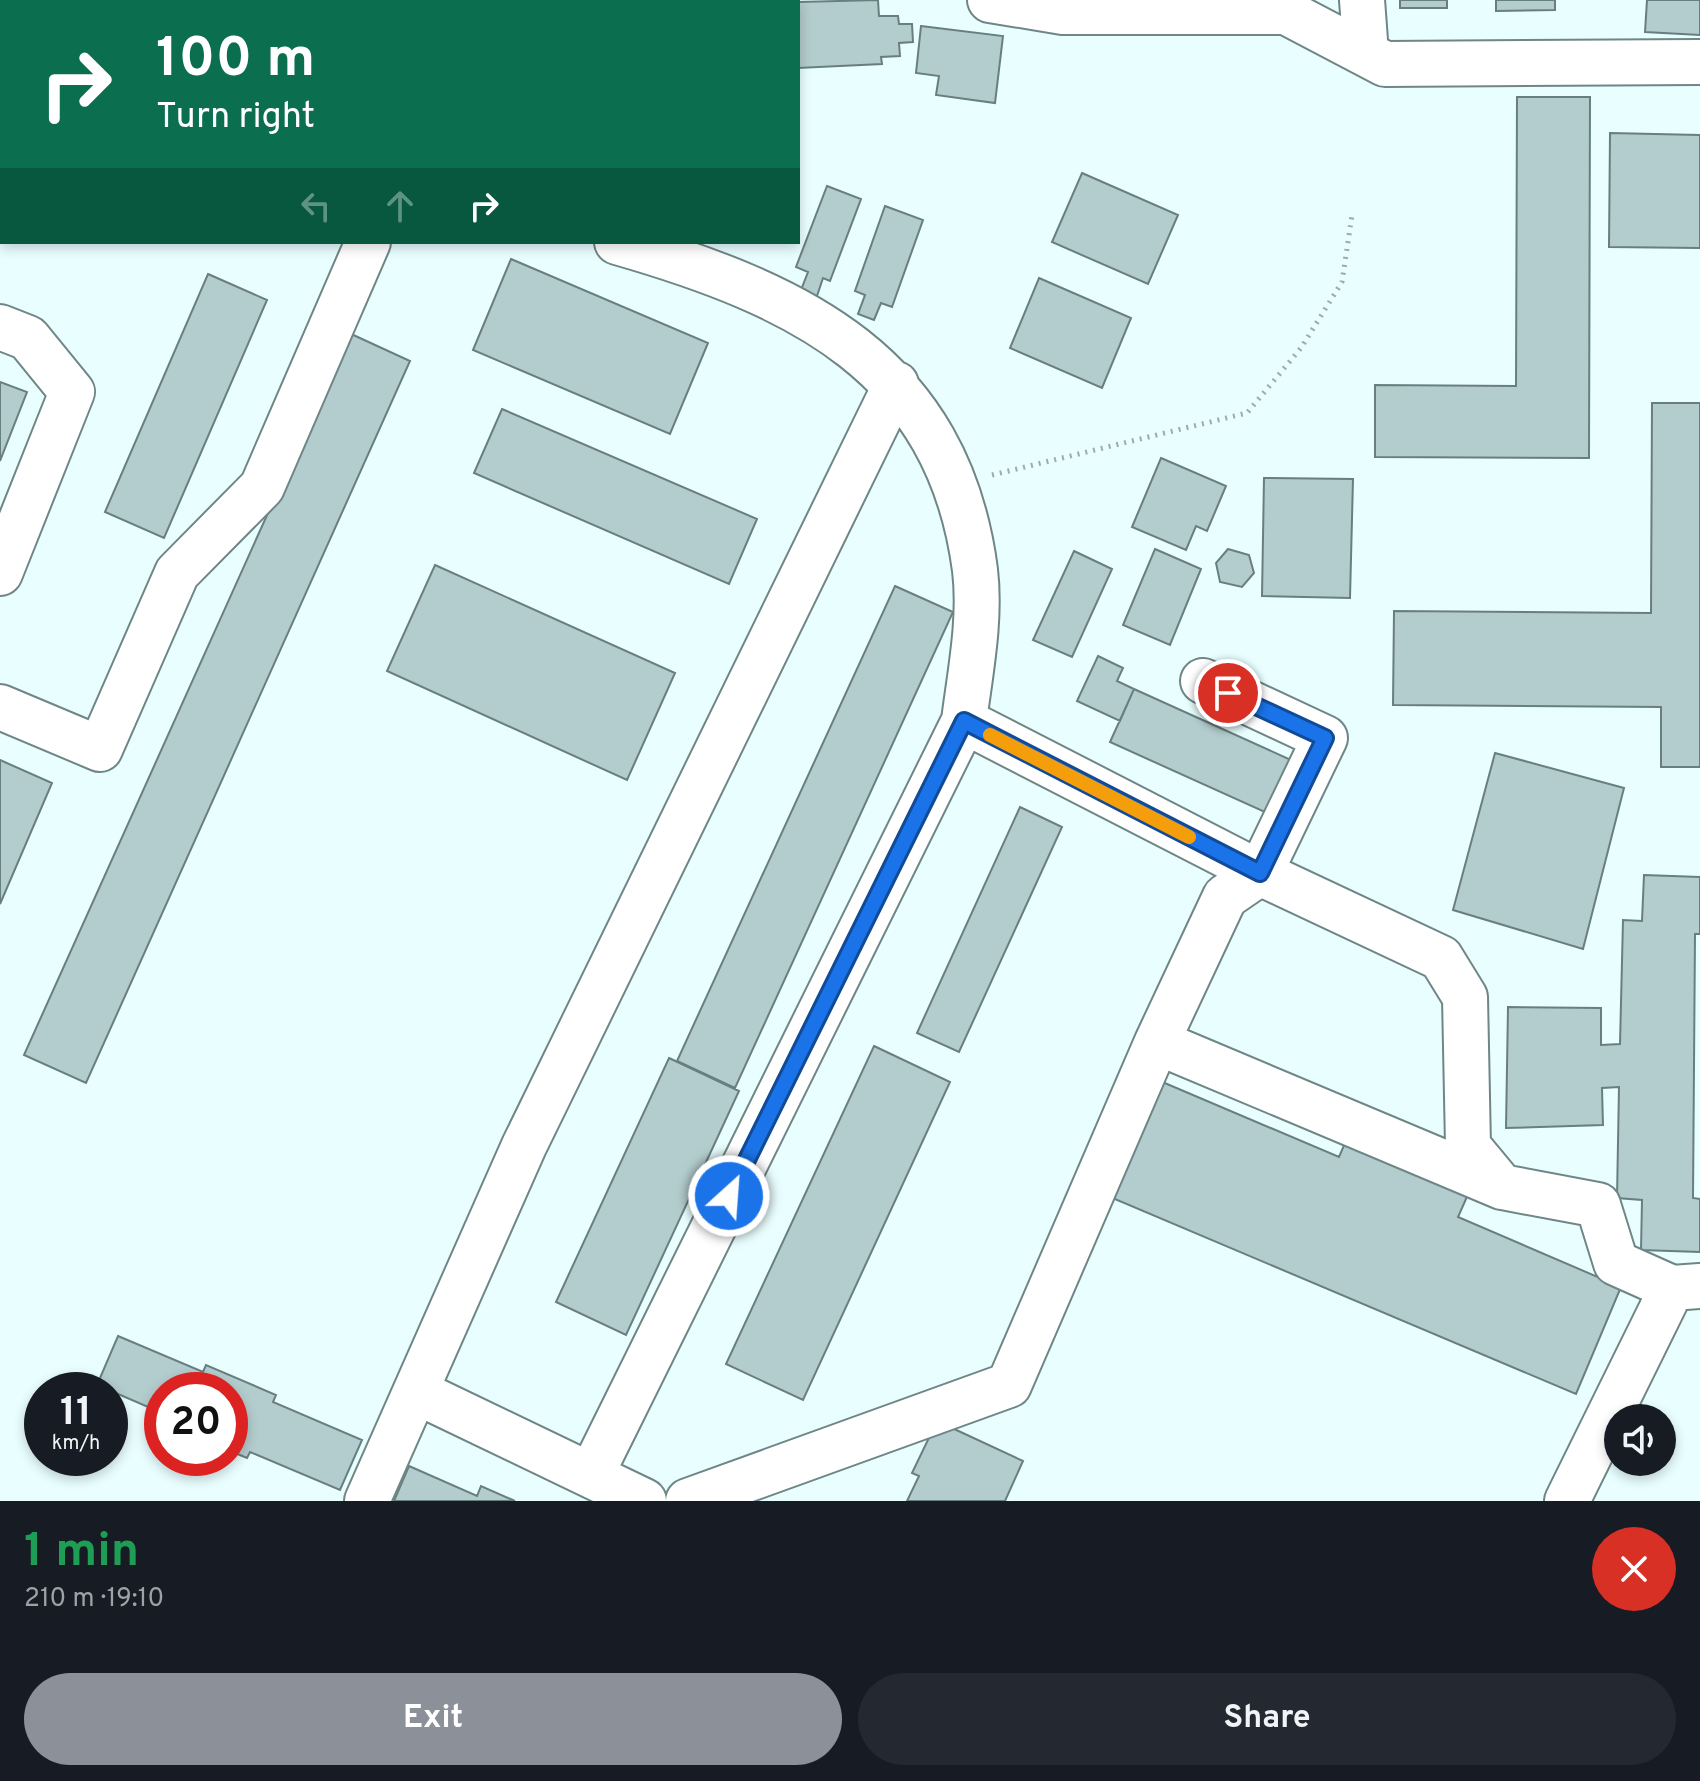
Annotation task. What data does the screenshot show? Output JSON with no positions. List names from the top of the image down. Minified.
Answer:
{"page":{"turn":["100 m","Turn right"],"speed":"11 km/h","limit":"20","heading":["1 min","210 m · 19:10"],"buttons":["Exit","Share"]}}
